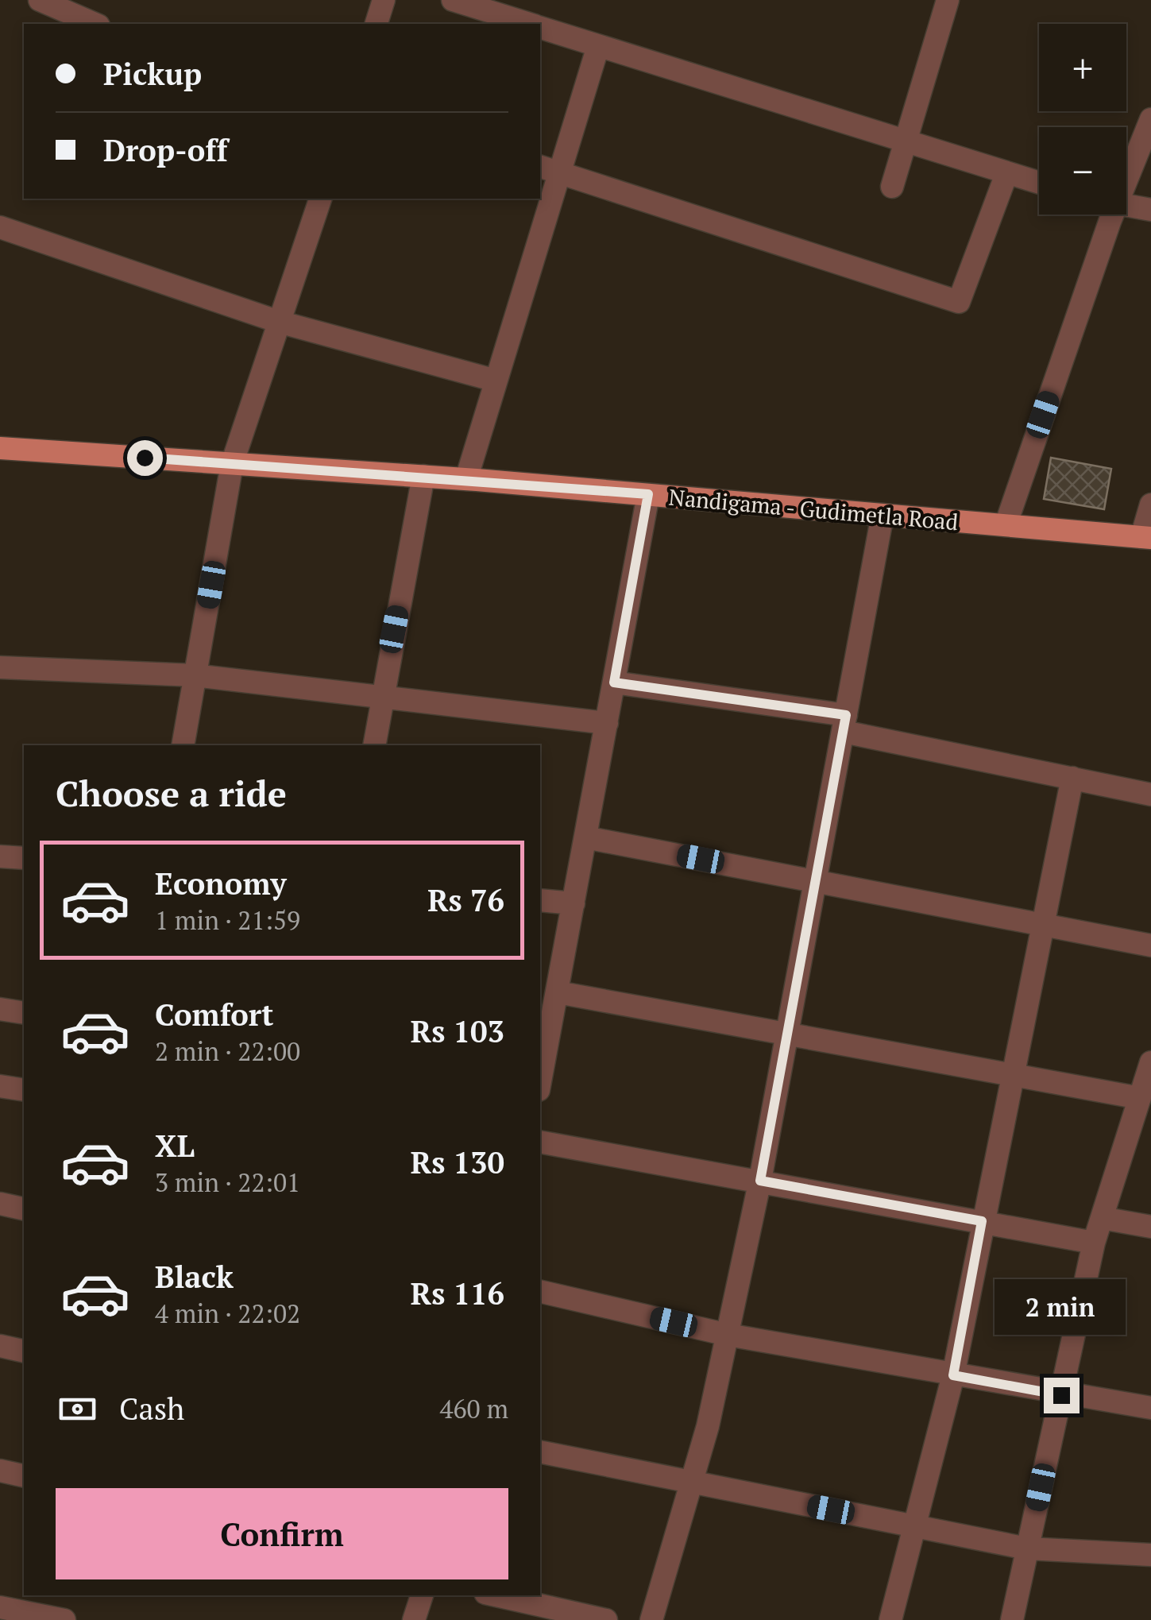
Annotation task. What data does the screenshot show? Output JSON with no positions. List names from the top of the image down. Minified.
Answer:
{"streets":{"main road":["Nandigama - Gudimetla Road"]},"page":{"map_buttons":["+","−"],"banner":["Pickup","Drop-off"],"heading":"Choose a ride","list":[{"name":"Economy","note":"1 min · 21:59","value":"Rs 76"},{"name":"Comfort","note":"2 min · 22:00","value":"Rs 103"},{"name":"XL","note":"3 min · 22:01","value":"Rs 130"},{"name":"Black","note":"4 min · 22:02","value":"Rs 116"}],"bubble":"2 min","pay":["Cash","460 m"],"buttons":"Confirm"}}
